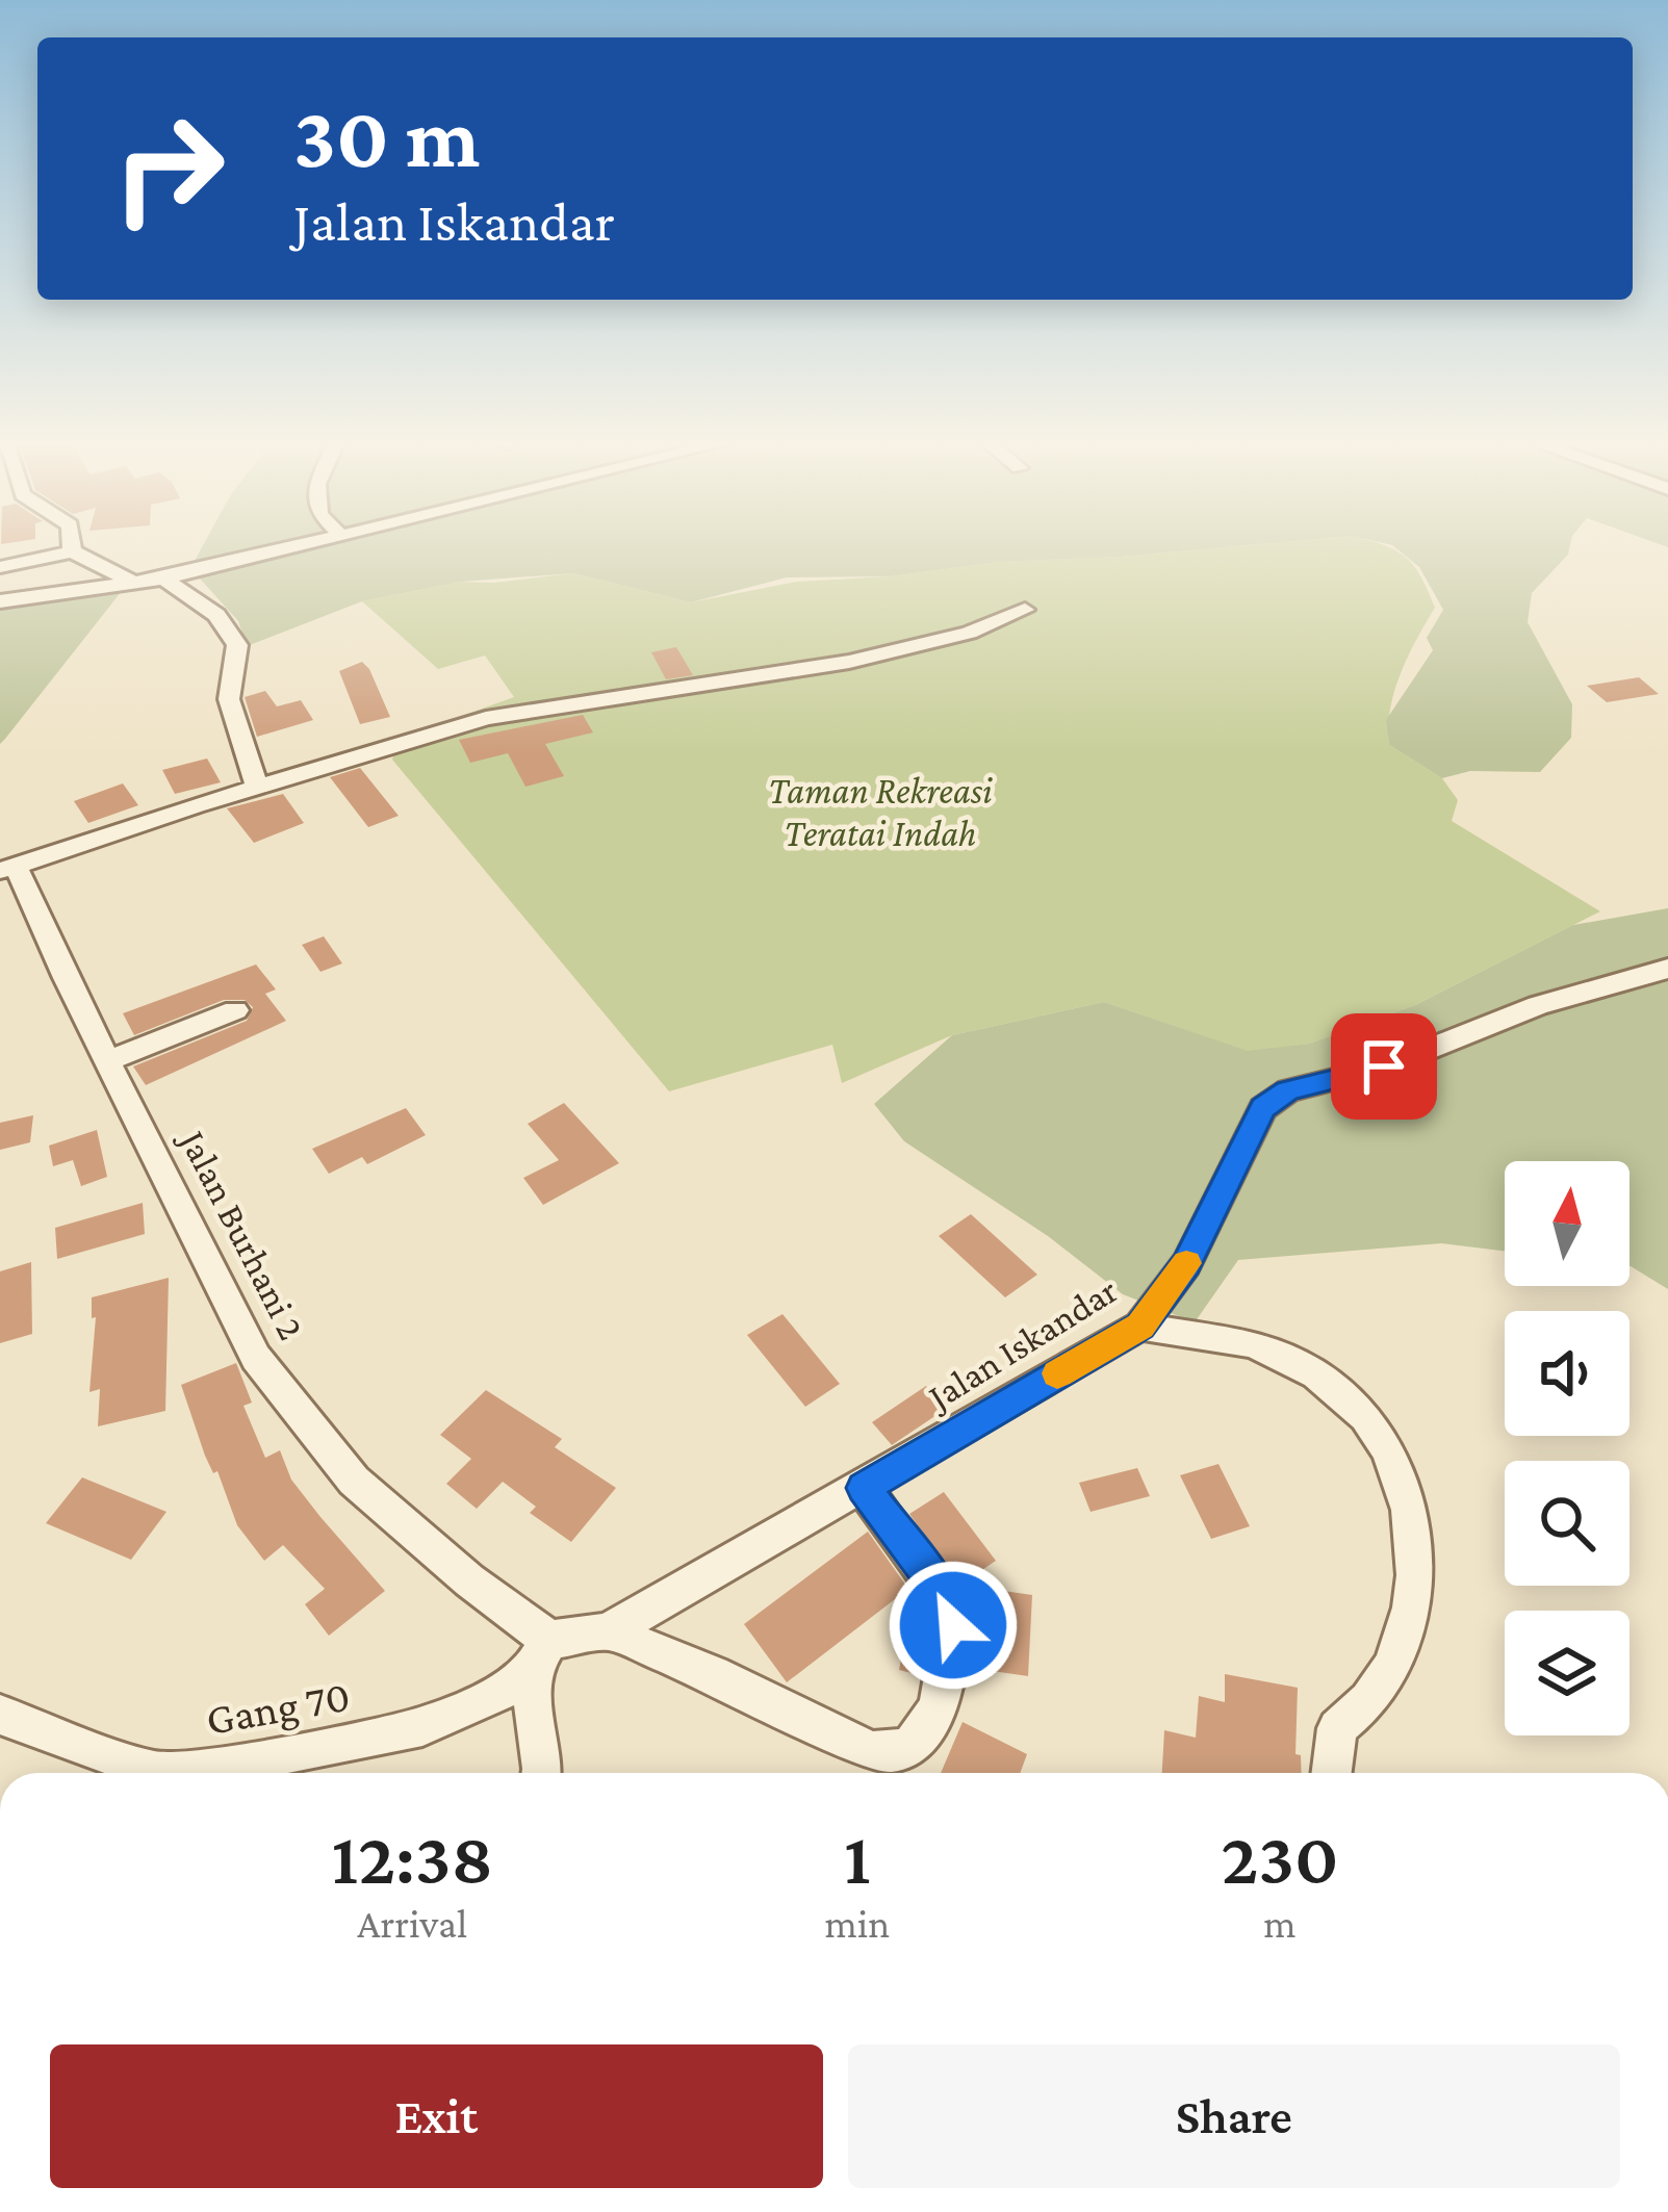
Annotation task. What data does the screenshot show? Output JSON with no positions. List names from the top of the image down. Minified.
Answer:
{"streets":{"street":["Jalan Burhani 2","Jalan Iskandar","Gang 70"]},"crossings":[["Jalan Burhani 2","Jalan Iskandar"],["Jalan Burhani 2","Gang 70"],["Jalan Iskandar","Gang 70"]],"parks":["Taman Rekreasi Teratai Indah"],"north":"top","page":{"turn":["30 m","Jalan Iskandar"],"eta":["12:38","Arrival","1","min","230","m"],"buttons":["Exit","Share"]}}
